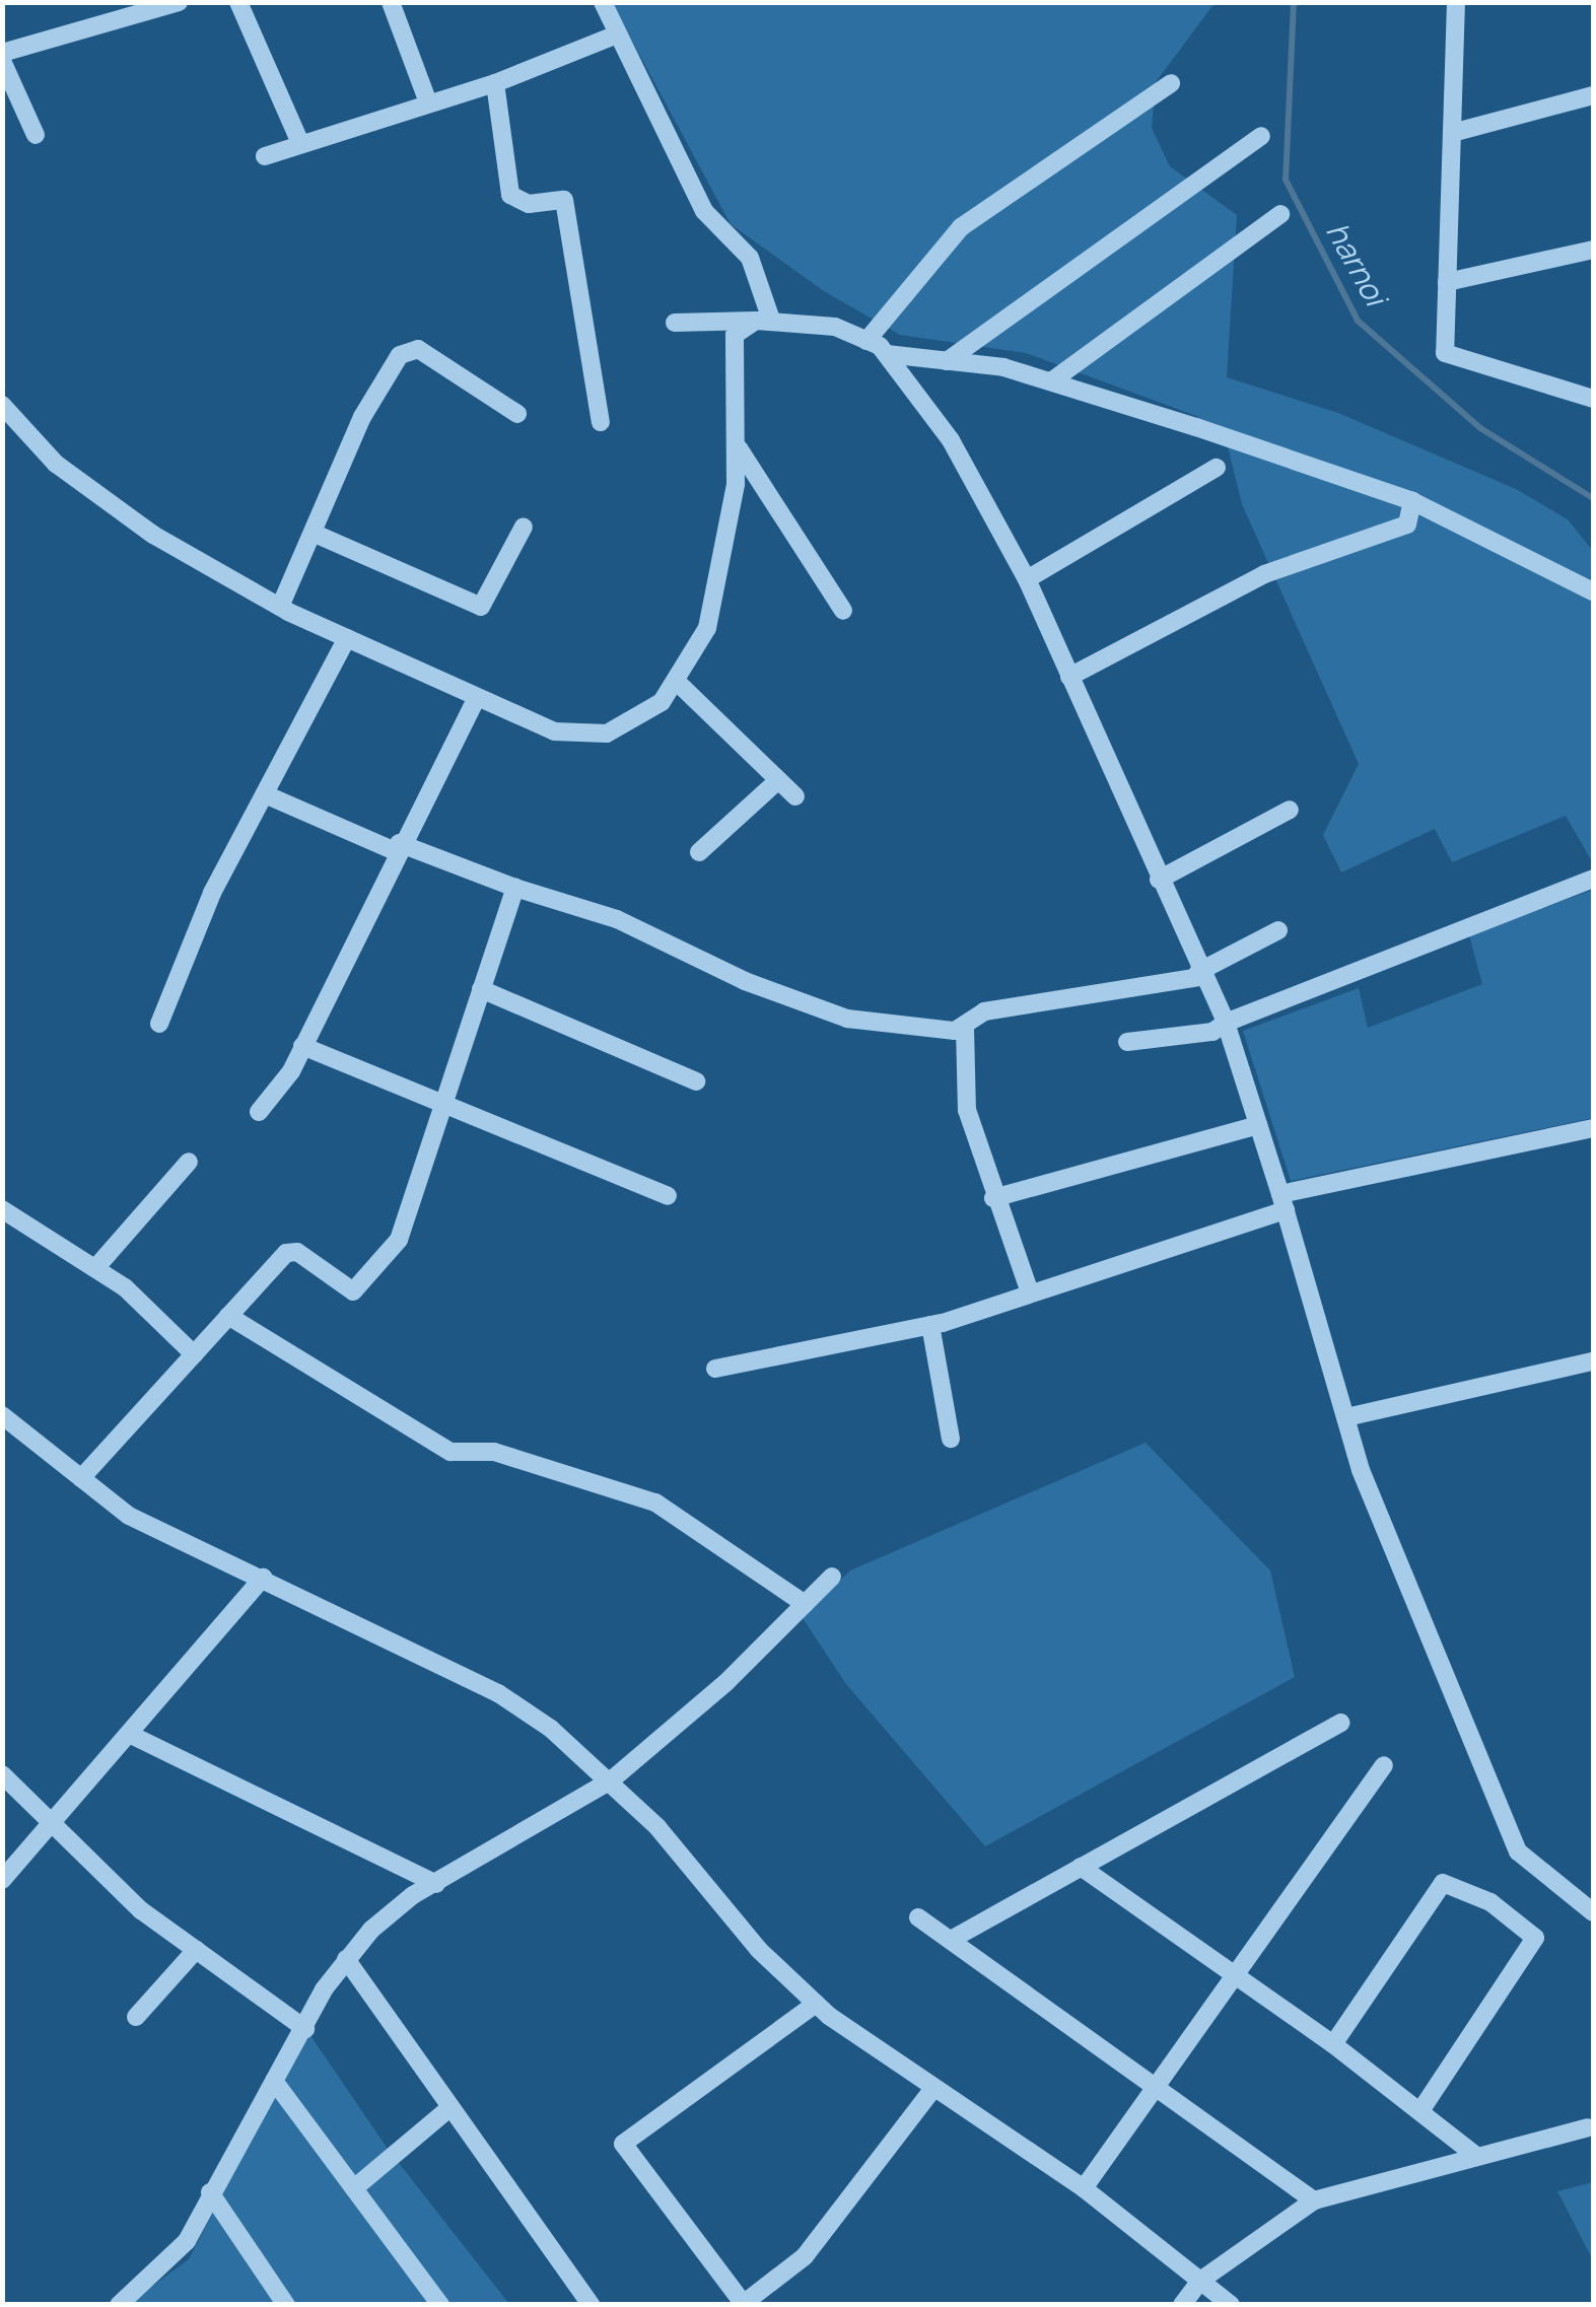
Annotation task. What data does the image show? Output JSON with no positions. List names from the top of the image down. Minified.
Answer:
{"water":["harnoi"]}
